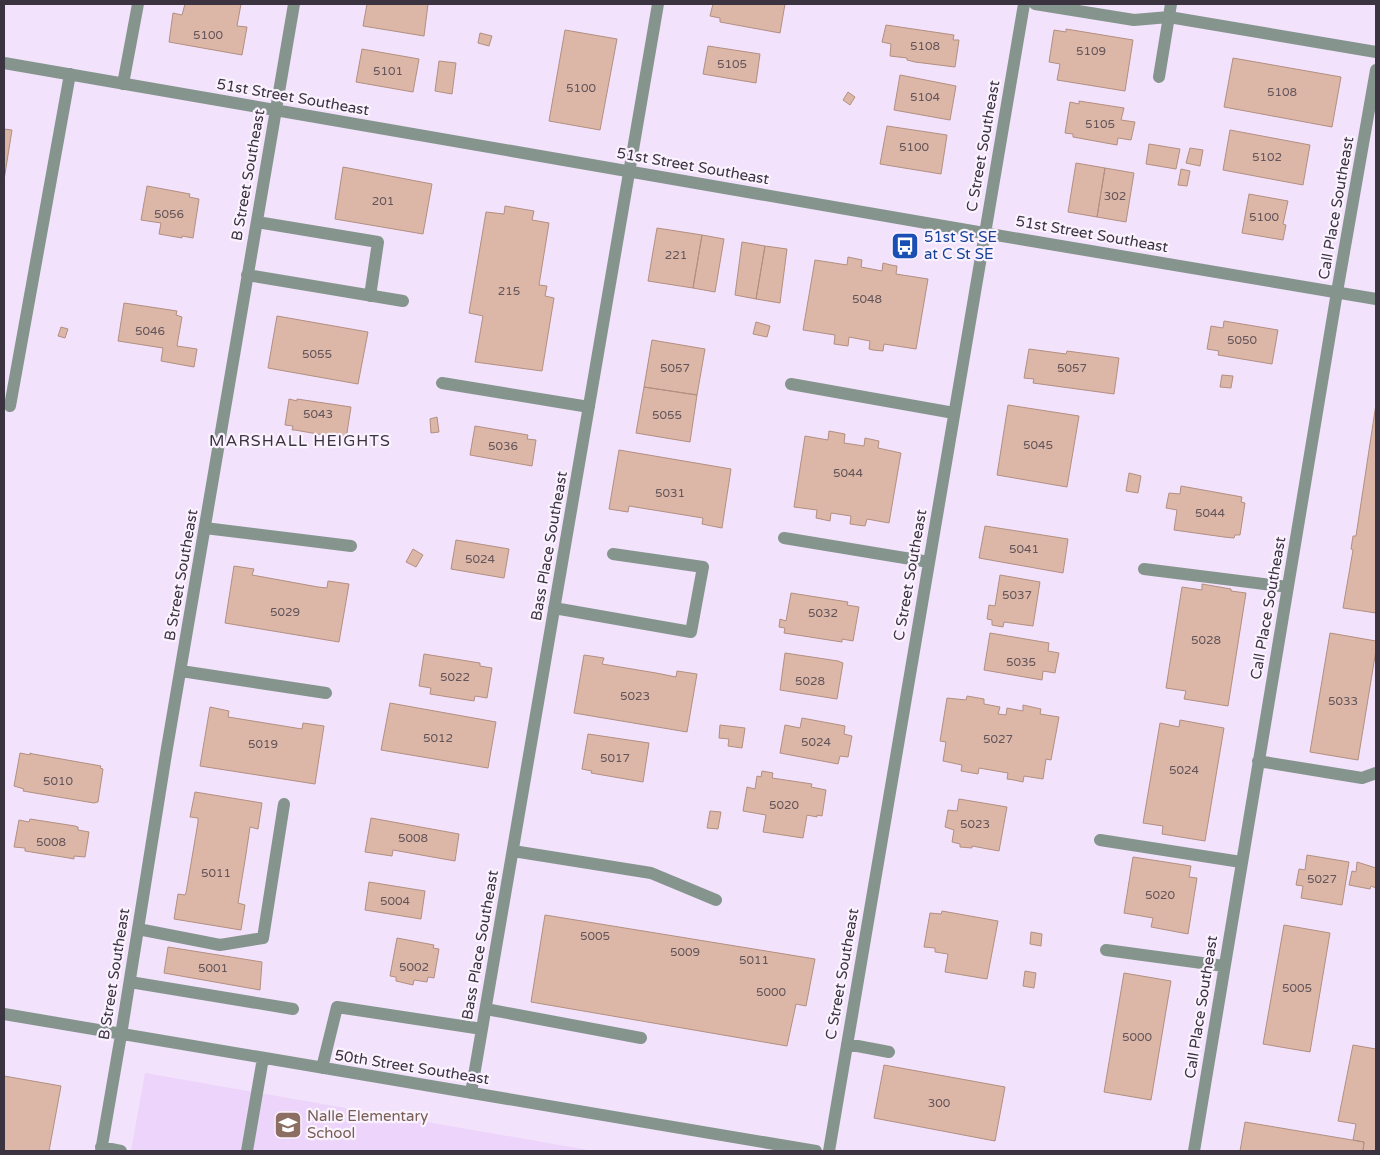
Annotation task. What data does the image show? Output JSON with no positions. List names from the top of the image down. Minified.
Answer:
{"streets":{"street":["51st Street Southeast","C Street Southeast","B Street Southeast","Call Place Southeast","Bass Place Southeast","50th Street Southeast"]},"crossings":[["51st Street Southeast","C Street Southeast"],["51st Street Southeast","B Street Southeast"],["51st Street Southeast","Call Place Southeast"],["51st Street Southeast","Bass Place Southeast"],["B Street Southeast","50th Street Southeast"],["Bass Place Southeast","50th Street Southeast"]],"districts":["MARSHALL HEIGHTS"],"places":{"bus stop":["51st St SE at C St SE"],"school or university":["Nalle Elementary School"]},"house_numbers":["5100","5108","5109","5105","5101","5100","5108","5104","5105","5100","5102","302","201","5056","5100","221","215","5048","5046","5050","5055","5057","5057","5043","5055","5045","5036","5044","5031","5044","5041","5024","5037","5029","5032","5028","5035","5022","5028","5023","5033","5012","5027","5024","5019","5017","5024","5010","5020","5023","5008","5008","5011","5027","5020","5004","5005","5009","5011","5002","5001","5005","5000","5000","300"]}
